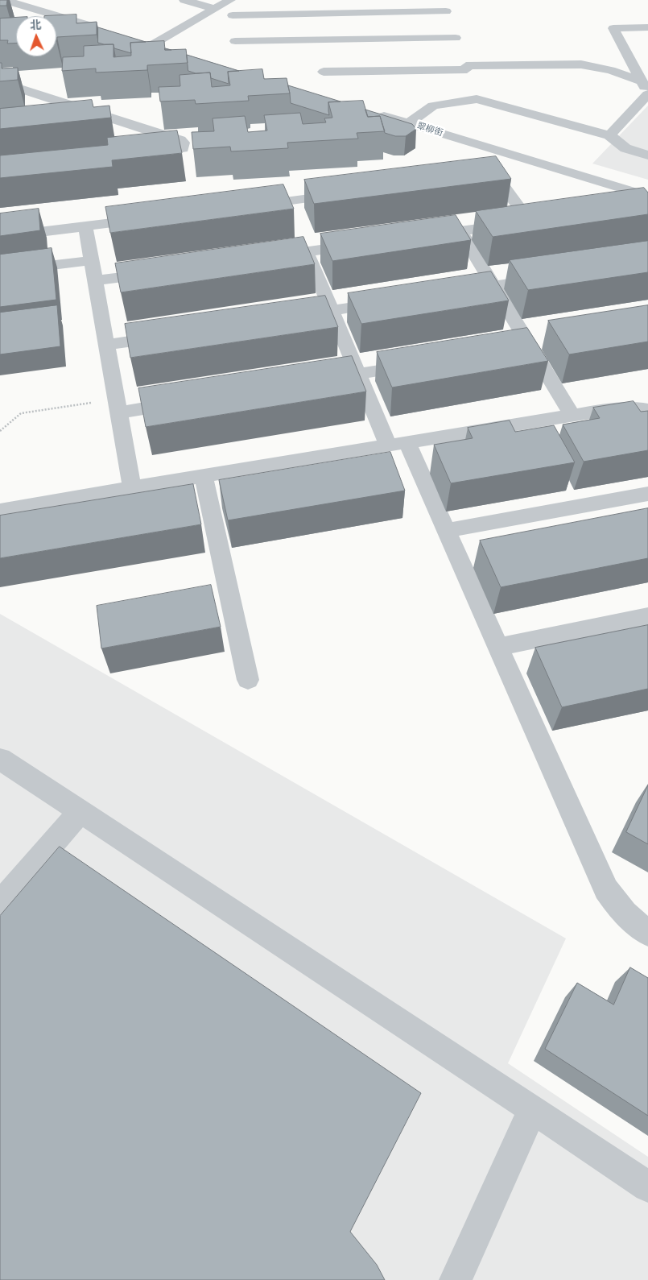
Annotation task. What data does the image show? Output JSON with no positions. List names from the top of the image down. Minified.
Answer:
{"streets":{"street":["翠柳街"]},"north":"top"}
